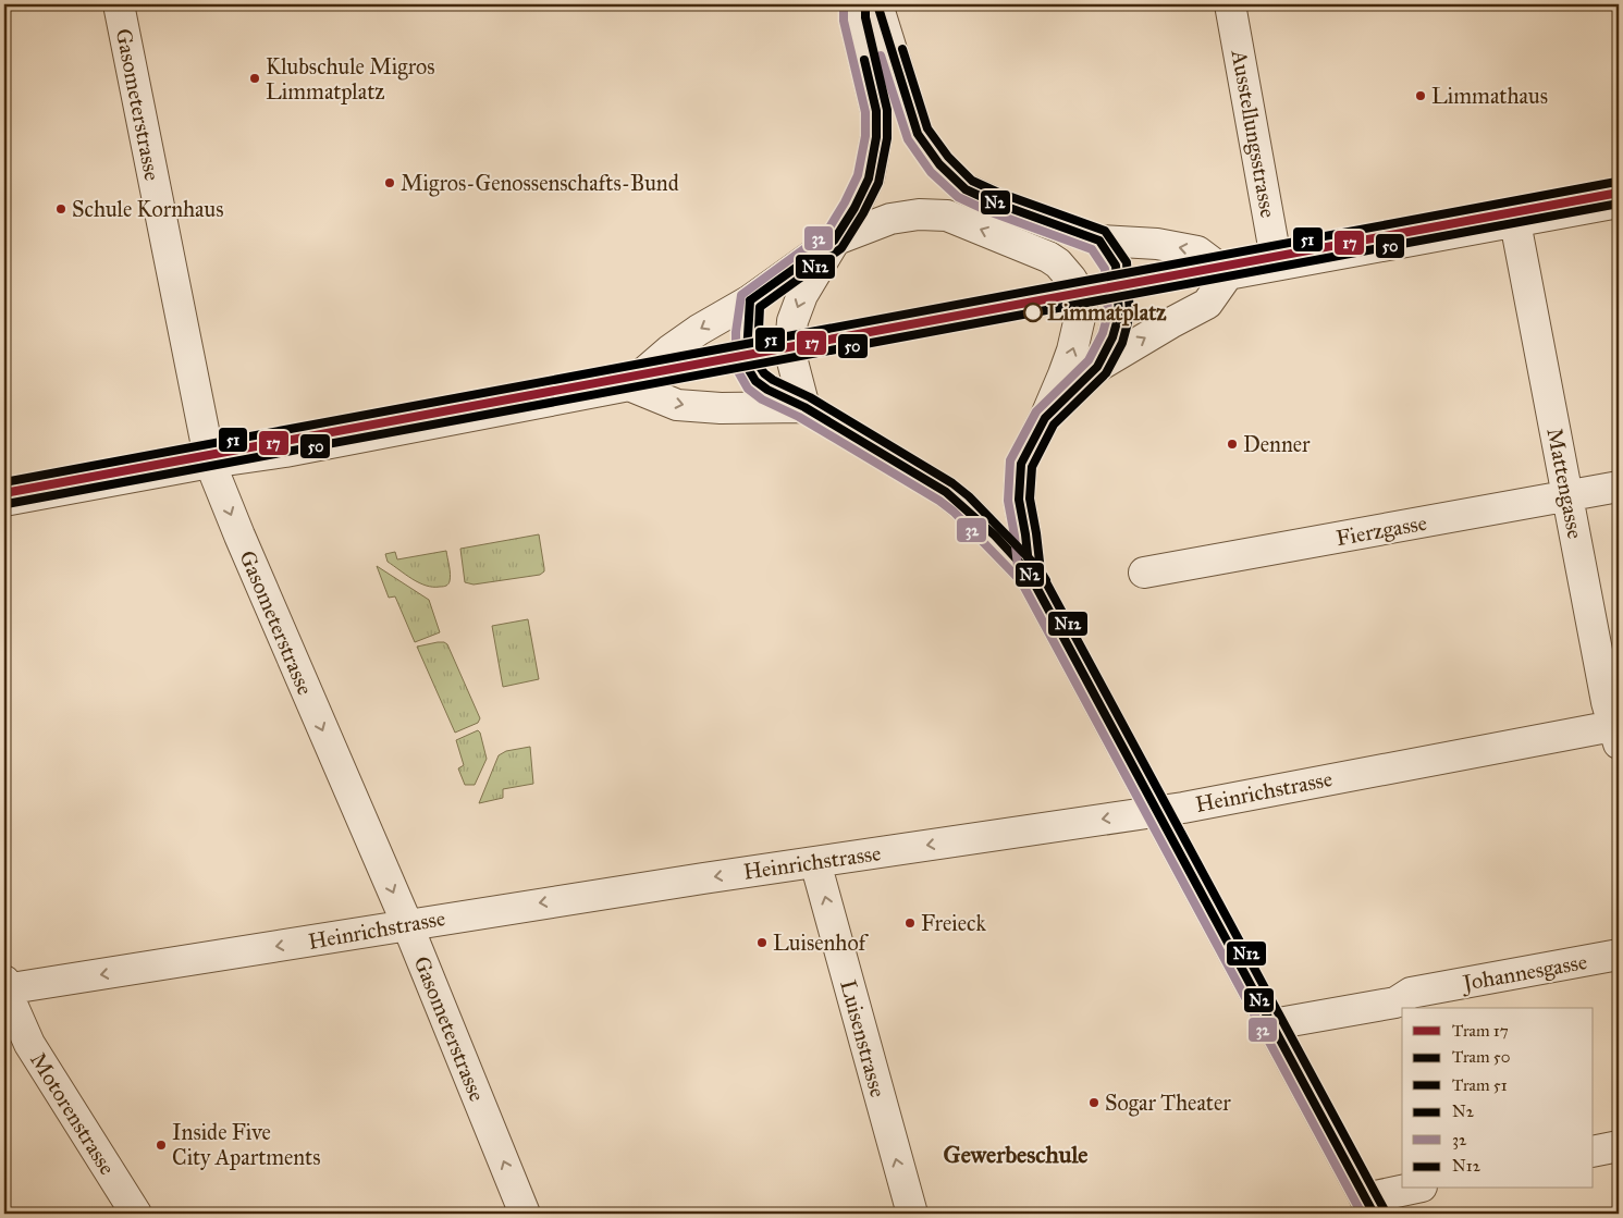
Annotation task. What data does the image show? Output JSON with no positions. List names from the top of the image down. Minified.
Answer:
{"streets":{"street":["Gasometerstrasse","Ausstellungsstrasse","Mattengasse","Fierzgasse","Heinrichstrasse","Johannesgasse","Luisenstrasse","Motorenstrasse"]},"crossings":[["Gasometerstrasse","Heinrichstrasse"],["Mattengasse","Fierzgasse"],["Mattengasse","Heinrichstrasse"],["Heinrichstrasse","Luisenstrasse"],["Heinrichstrasse","Motorenstrasse"]],"one_way":["Heinrichstrasse","Luisenstrasse"],"districts":["Gewerbeschule"],"places":["Klubschule Migros Limmatplatz","Limmathaus","Migros-Genossenschafts-Bund","Schule Kornhaus","Limmatplatz","Denner","Freieck","Luisenhof","Sogar Theater","Inside Five City Apartments"],"lines":["transit line N2","transit line 32","transit line N12","tram line 51","tram line 17","tram line 50"],"legend":["Tram 17","Tram 50","Tram 51","N2","32","N12"]}
